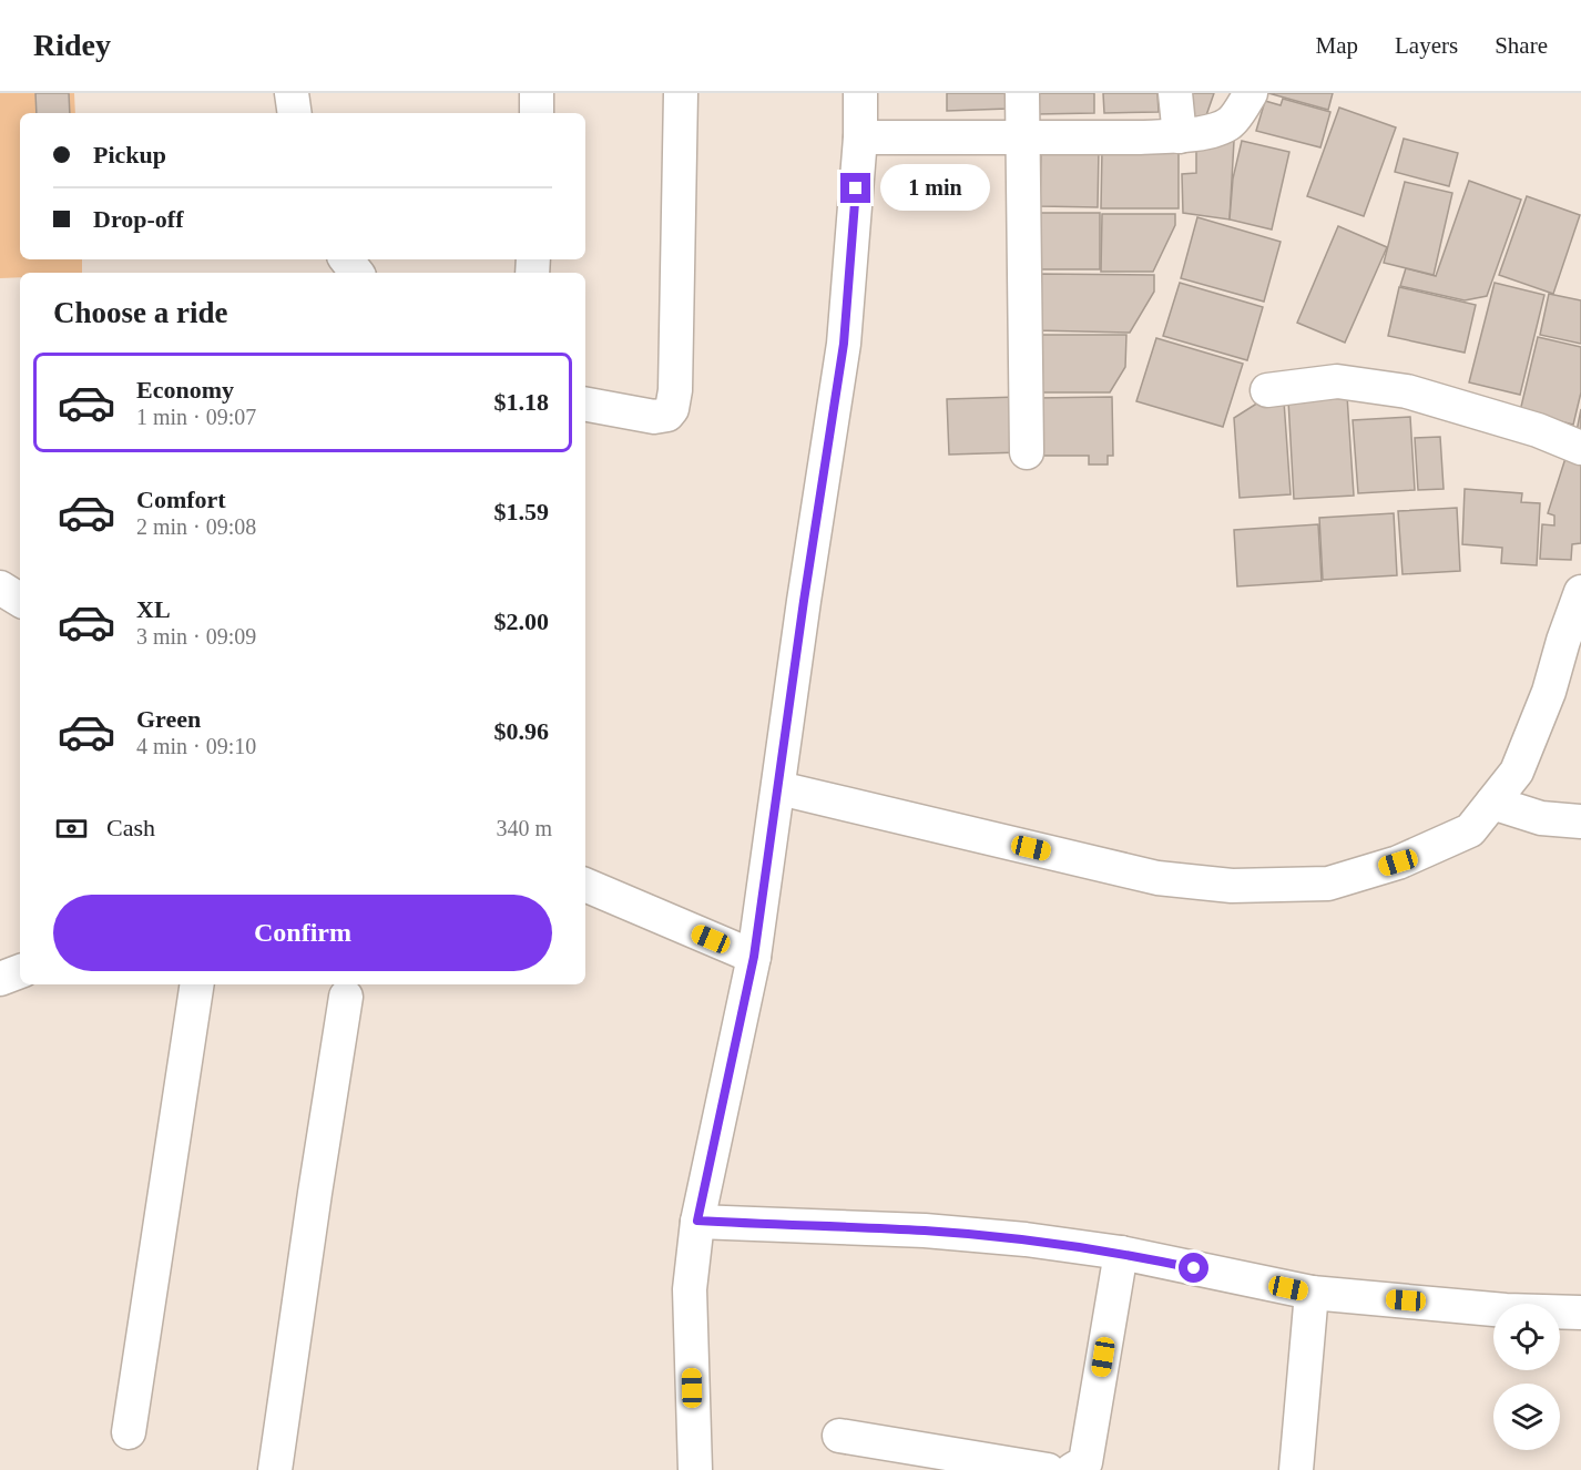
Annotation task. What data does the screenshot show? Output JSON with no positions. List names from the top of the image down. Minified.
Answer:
{"page":{"header":"Ridey","nav":["Map","Layers","Share"],"banner":["Pickup","Drop-off"],"bubble":"1 min","heading":"Choose a ride","list":[{"name":"Economy","note":"1 min · 09:07","value":"$1.18"},{"name":"Comfort","note":"2 min · 09:08","value":"$1.59"},{"name":"XL","note":"3 min · 09:09","value":"$2.00"},{"name":"Green","note":"4 min · 09:10","value":"$0.96"}],"pay":["Cash","340 m"],"buttons":"Confirm"}}
